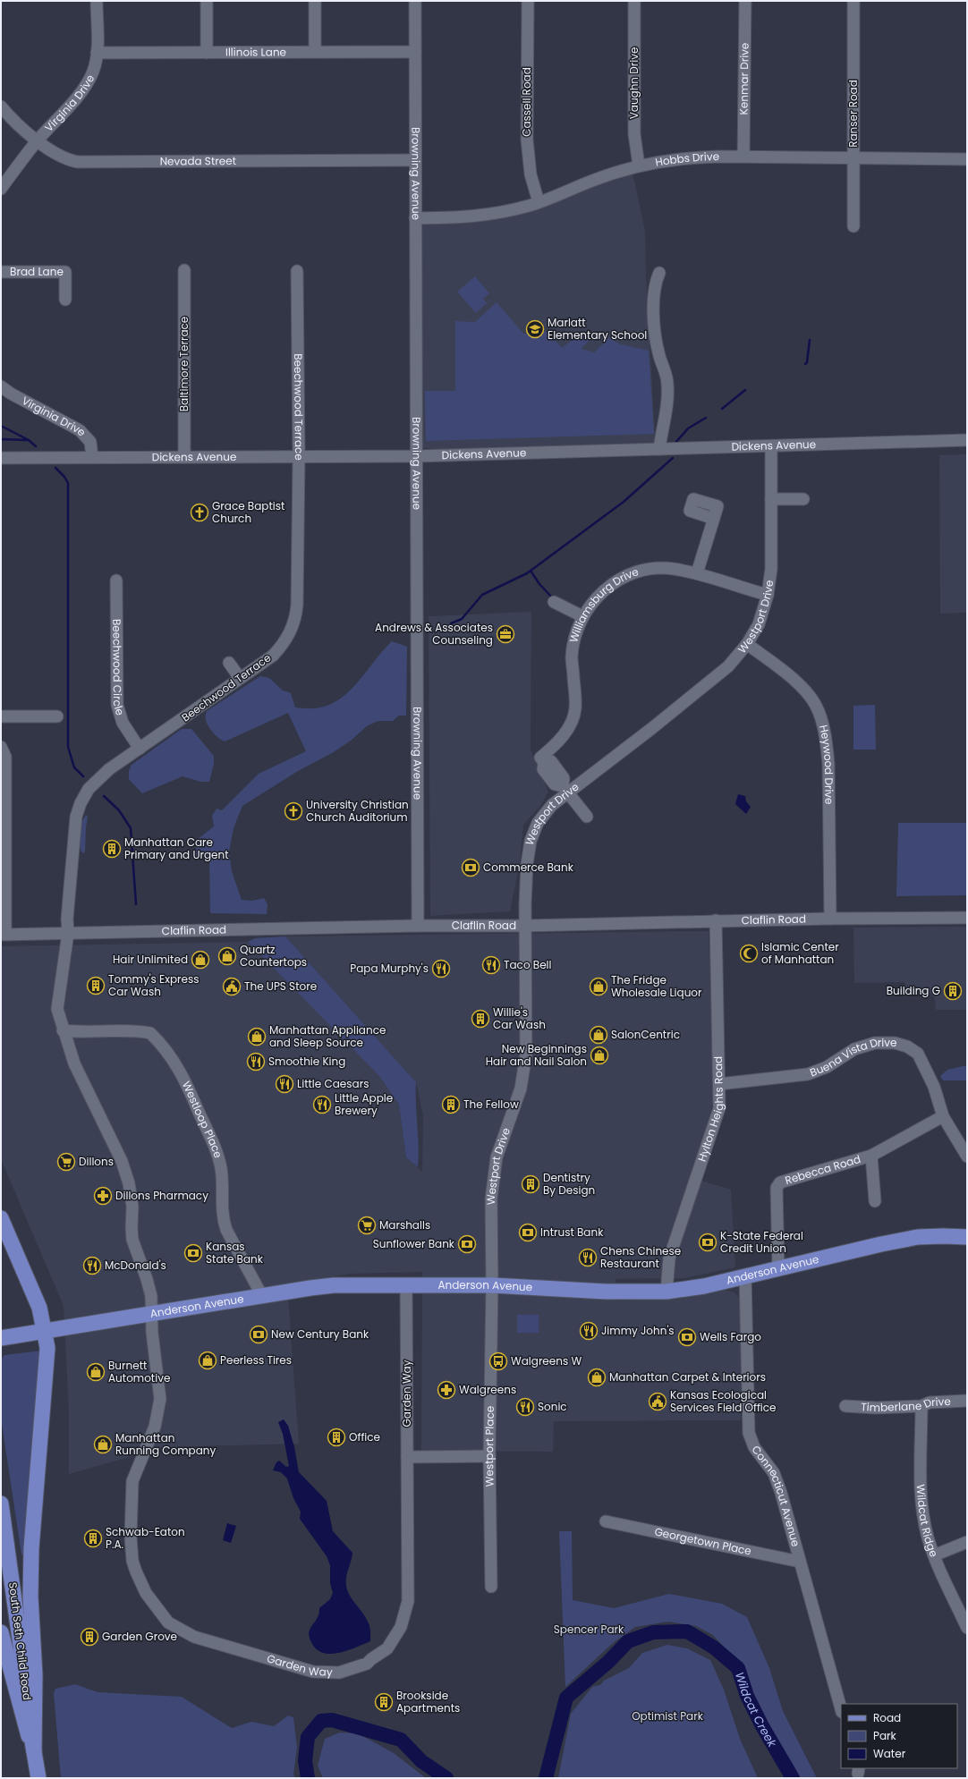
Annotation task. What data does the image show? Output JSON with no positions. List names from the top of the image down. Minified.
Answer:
{"streets":{"main road":["Anderson Avenue","South Seth Child Road"],"street":["Illinois Lane","Kenmar Drive","Vaughn Drive","Virginia Drive","Cassell Road","Ranser Road","Hobbs Drive","Nevada Street","Browning Avenue","Brad Lane","Baltimore Terrace","Beechwood Terrace","Dickens Avenue","Williamsburg Drive","Westport Drive","Beechwood Circle","Heywood Drive","Claflin Road","Buena Vista Drive","Hylton Heights Road","Westloop Place","Rebecca Road","Garden Way","Timberlane Drive","Westport Place","Connecticut Avenue","Wildcat Ridge","Georgetown Place"]},"crossings":[["Illinois Lane","Virginia Drive"],["Illinois Lane","Browning Avenue"],["Kenmar Drive","Hobbs Drive"],["Vaughn Drive","Hobbs Drive"],["Virginia Drive","Nevada Street"],["Virginia Drive","Dickens Avenue"],["Cassell Road","Hobbs Drive"],["Ranser Road","Hobbs Drive"],["Hobbs Drive","Browning Avenue"],["Nevada Street","Browning Avenue"],["Browning Avenue","Dickens Avenue"],["Browning Avenue","Claflin Road"],["Baltimore Terrace","Dickens Avenue"],["Beechwood Terrace","Dickens Avenue"],["Beechwood Terrace","Beechwood Circle"],["Beechwood Terrace","Claflin Road"],["Dickens Avenue","Westport Drive"],["Williamsburg Drive","Westport Drive"],["Westport Drive","Heywood Drive"],["Westport Drive","Claflin Road"],["Westport Drive","Anderson Avenue"],["Westport Drive","Westport Place"],["Heywood Drive","Claflin Road"],["Claflin Road","Hylton Heights Road"],["Buena Vista Drive","Hylton Heights Road"],["Buena Vista Drive","Rebecca Road"],["Hylton Heights Road","Anderson Avenue"],["Westloop Place","Anderson Avenue"],["Rebecca Road","Anderson Avenue"],["Anderson Avenue","Garden Way"],["Anderson Avenue","Westport Place"],["Anderson Avenue","Connecticut Avenue"],["Timberlane Drive","Wildcat Ridge"],["Connecticut Avenue","Georgetown Place"]],"water":["Wildcat Creek"],"parks":["Spencer Park","Optimist Park"],"places":{"school or university":["Marlatt Elementary School"],"church":["Grace Baptist Church","University Christian Church Auditorium"],"office":["Andrews & Associates Counseling"],"building":["Manhattan Care Primary and Urgent","Tommy's Express Car Wash","Building G","Willie's Car Wash","The Fellow","Dentistry By Design","Office","Schwab-Eaton P.A.","Garden Grove","Brookside Apartments"],"bank":["Commerce Bank","Intrust Bank","K-State Federal Credit Union","Sunflower Bank","Kansas State Bank","New Century Bank","Wells Fargo"],"mosque":["Islamic Center of Manhattan"],"shop":["Quartz Countertops","Hair Unlimited","The Fridge Wholesale Liquor","SalonCentric","Manhattan Appliance and Sleep Source","New Beginnings Hair and Nail Salon","Peerless Tires","Burnett Automotive","Manhattan Carpet & Interiors","Manhattan Running Company"],"restaurant":["Taco Bell","Papa Murphy's","Smoothie King","Little Caesars","Little Apple Brewery","Chens Chinese Restaurant","McDonald's","Jimmy John's","Sonic"],"public building":["The UPS Store","Kansas Ecological Services Field Office"],"supermarket":["Dillons","Marshalls"],"pharmacy":["Dillons Pharmacy","Walgreens"],"bus stop":["Walgreens W"]},"legend":["Road","Park","Water"]}
